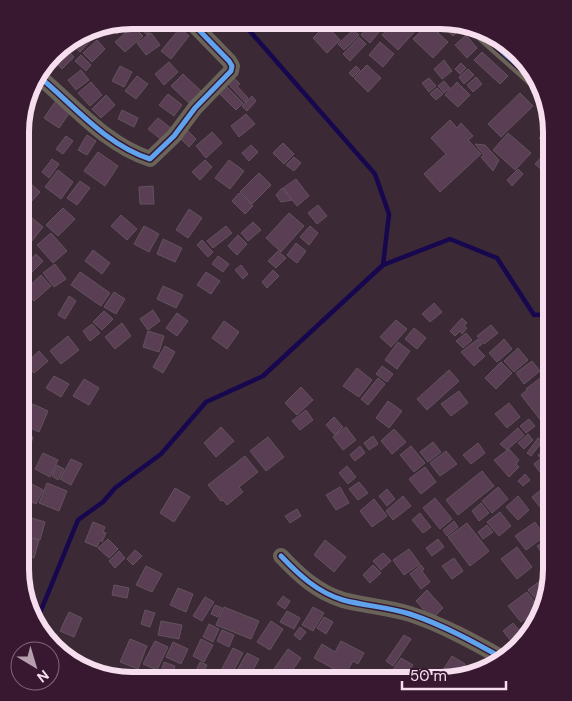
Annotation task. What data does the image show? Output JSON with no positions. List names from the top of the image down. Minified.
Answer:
{"scale_bar":"50 m","north":"bottom right"}
